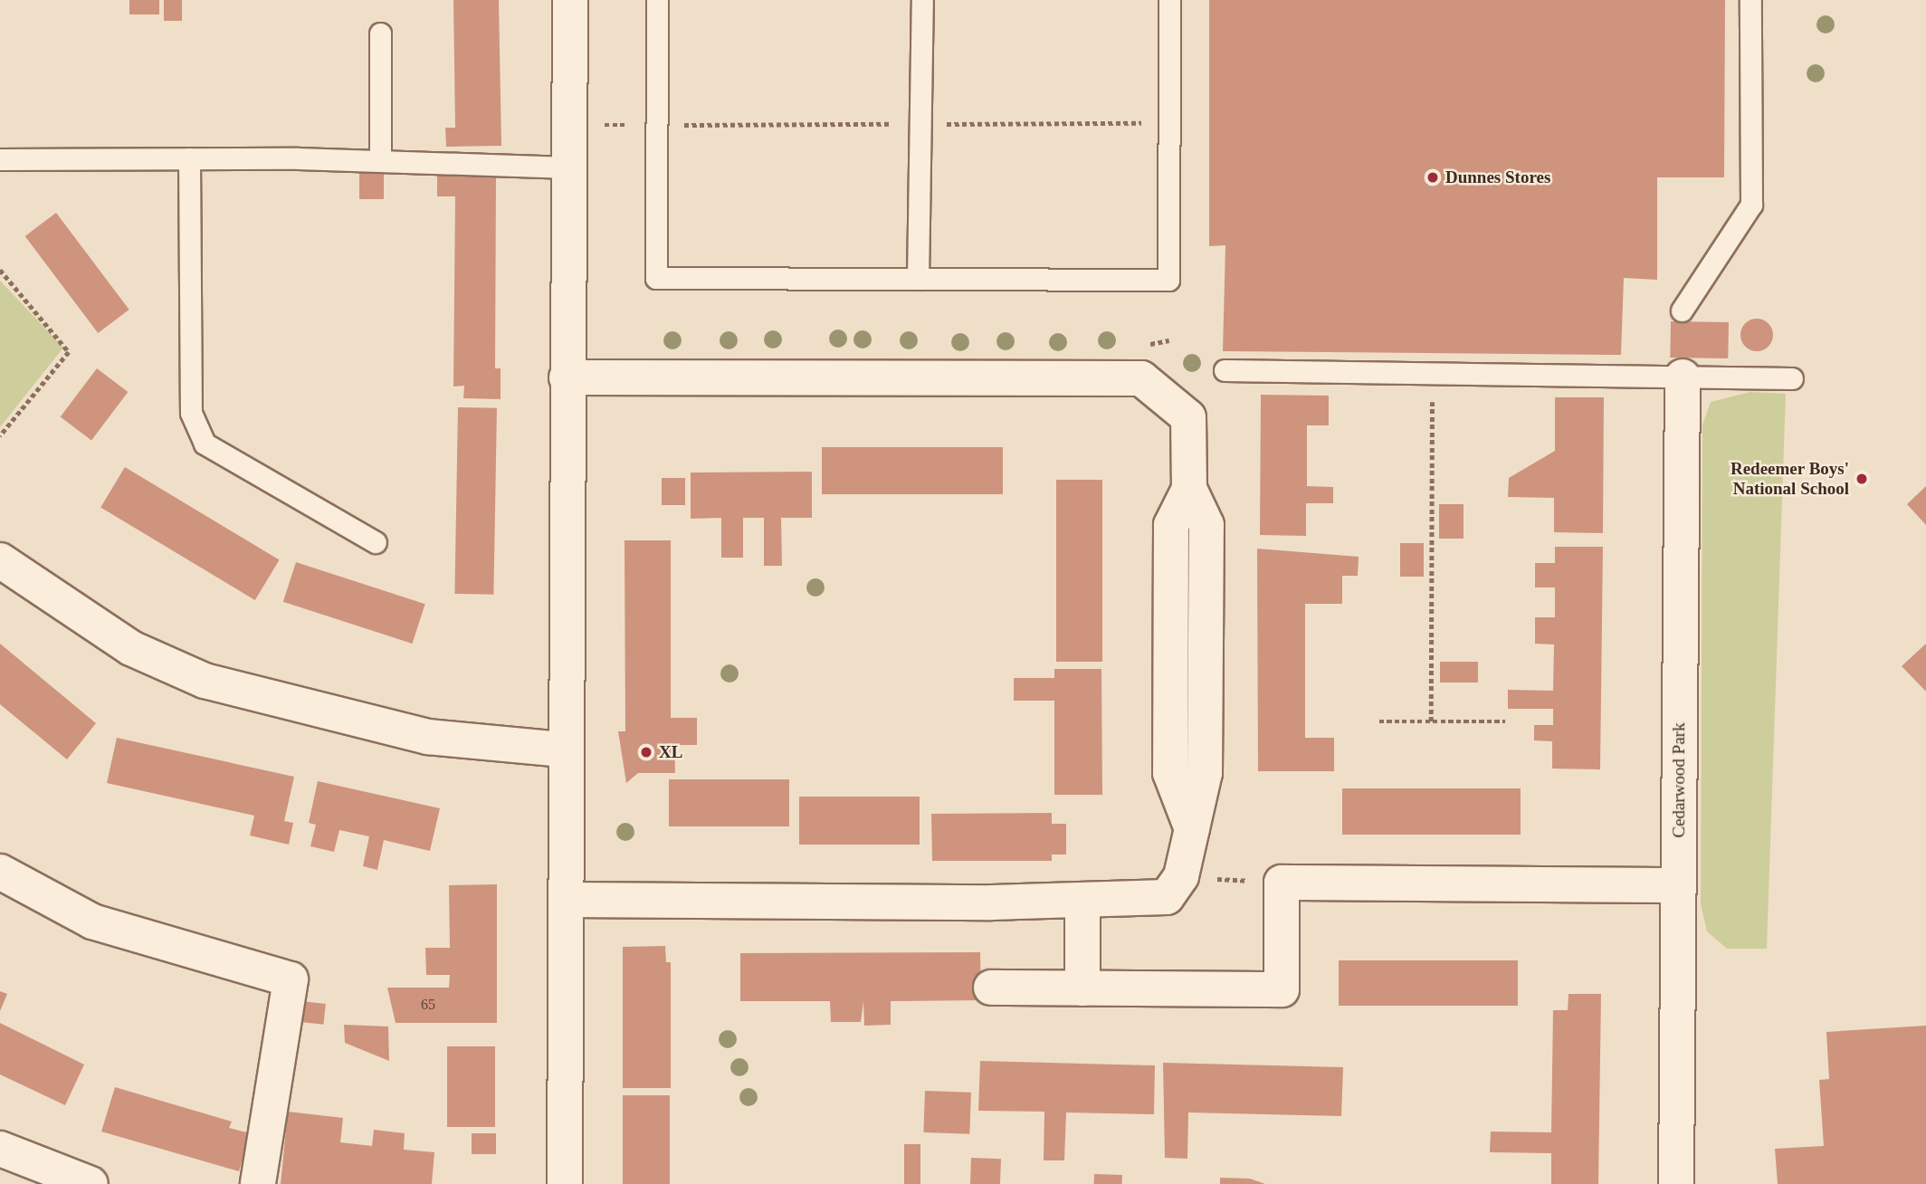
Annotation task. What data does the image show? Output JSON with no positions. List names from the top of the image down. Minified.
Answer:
{"streets":{"street":["Cedarwood Park"]},"places":["Dunnes Stores","Redeemer Boys' National School","XL"],"house_numbers":["65"]}
